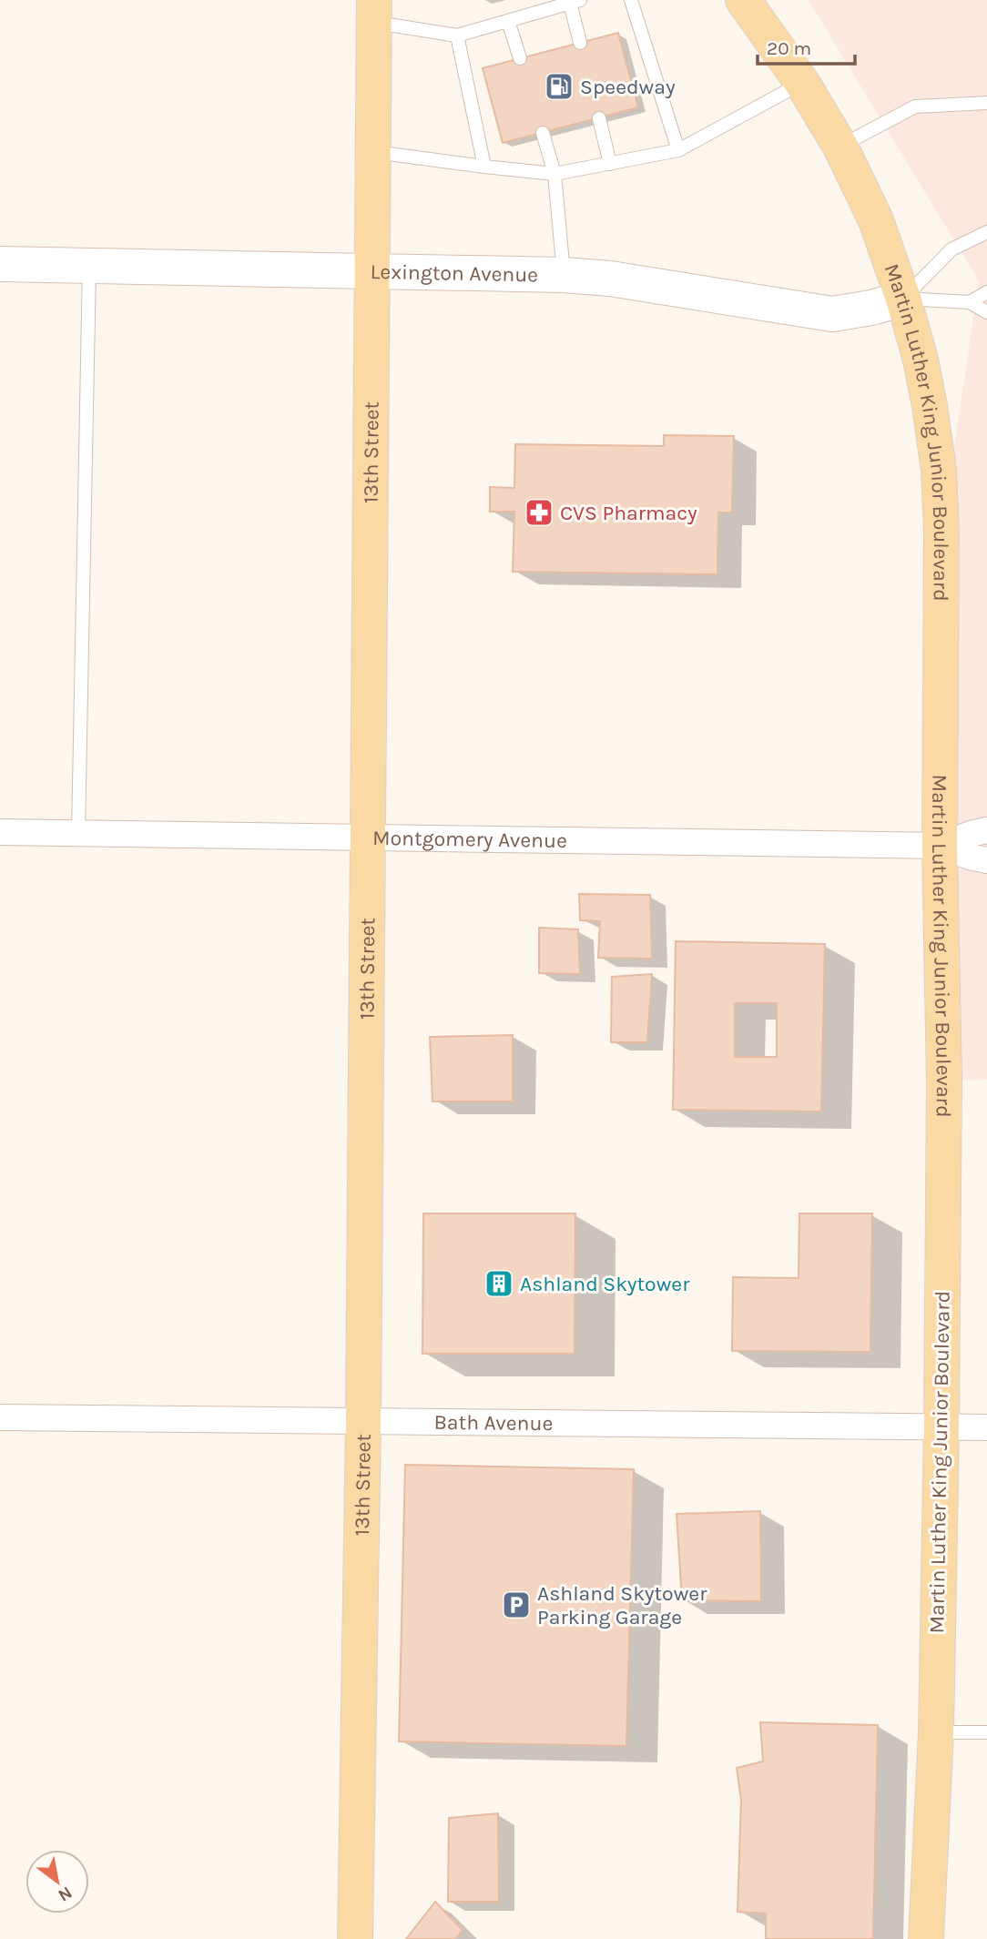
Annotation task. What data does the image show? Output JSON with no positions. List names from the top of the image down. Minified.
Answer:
{"streets":{"main road":["Martin Luther King Junior Boulevard","13th Street"],"street":["Lexington Avenue","Montgomery Avenue","Bath Avenue"]},"crossings":[["Lexington Avenue","Martin Luther King Junior Boulevard"],["Lexington Avenue","13th Street"],["Martin Luther King Junior Boulevard","Montgomery Avenue"],["Martin Luther King Junior Boulevard","Bath Avenue"],["13th Street","Montgomery Avenue"],["13th Street","Bath Avenue"]],"places":{"fuel station":["Speedway"],"pharmacy":["CVS Pharmacy"],"building":["Ashland Skytower"],"parking":["Ashland Skytower Parking Garage"]},"scale_bar":"20 m","north":"bottom right"}
